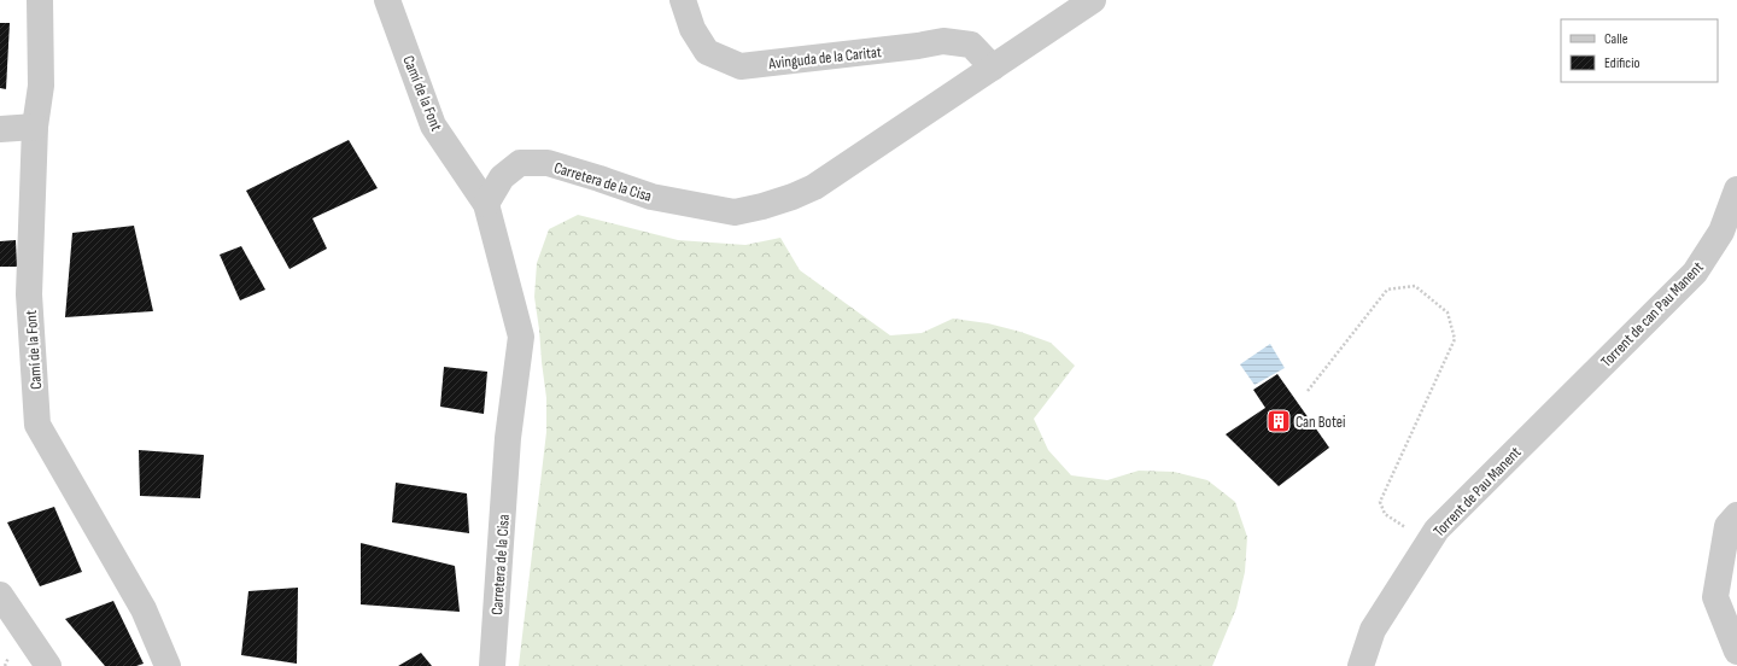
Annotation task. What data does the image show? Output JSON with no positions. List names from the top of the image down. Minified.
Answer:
{"streets":{"street":["Avinguda de la Caritat","Camí de la Font","Carretera de la Cisa","Torrent de can Pau Manent","Torrent de Pau Manent"]},"crossings":[["Avinguda de la Caritat","Carretera de la Cisa"],["Camí de la Font","Carretera de la Cisa"],["Torrent de can Pau Manent","Torrent de Pau Manent"]],"places":{"building":["Can Botei"]},"legend":["Calle","Edificio"]}
